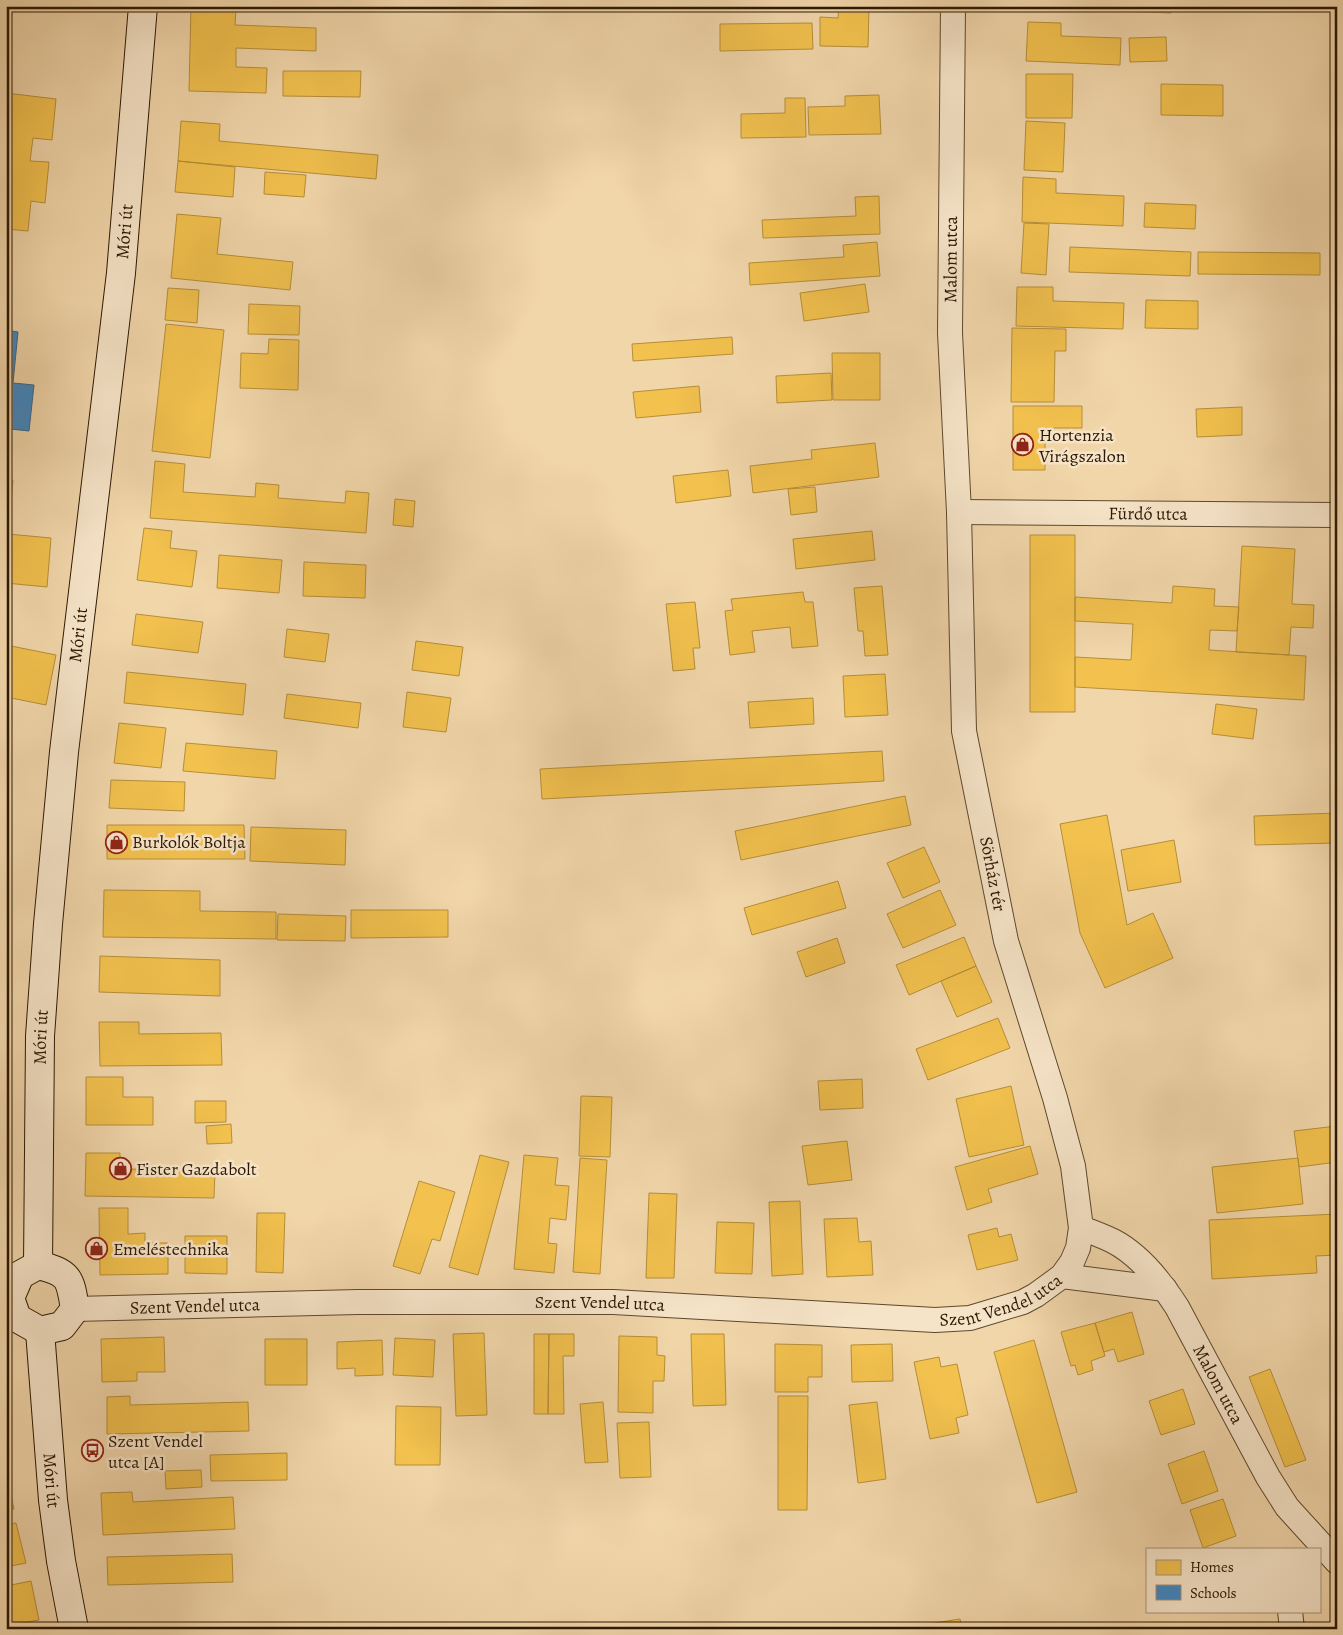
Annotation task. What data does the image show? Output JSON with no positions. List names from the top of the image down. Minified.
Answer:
{"streets":{"main road":["Móri út"],"street":["Malom utca","Fürdő utca","Sörház tér","Szent Vendel utca"]},"crossings":[["Móri út","Szent Vendel utca"],["Malom utca","Fürdő utca"],["Malom utca","Sörház tér"],["Malom utca","Szent Vendel utca"],["Fürdő utca","Sörház tér"],["Sörház tér","Szent Vendel utca"]],"places":{"shop":["Hortenzia Virágszalon","Burkolók Boltja","Fister Gazdabolt","Emeléstechnika"],"bus stop":["Szent Vendel utca [A]"]},"legend":["Homes","Schools"]}
